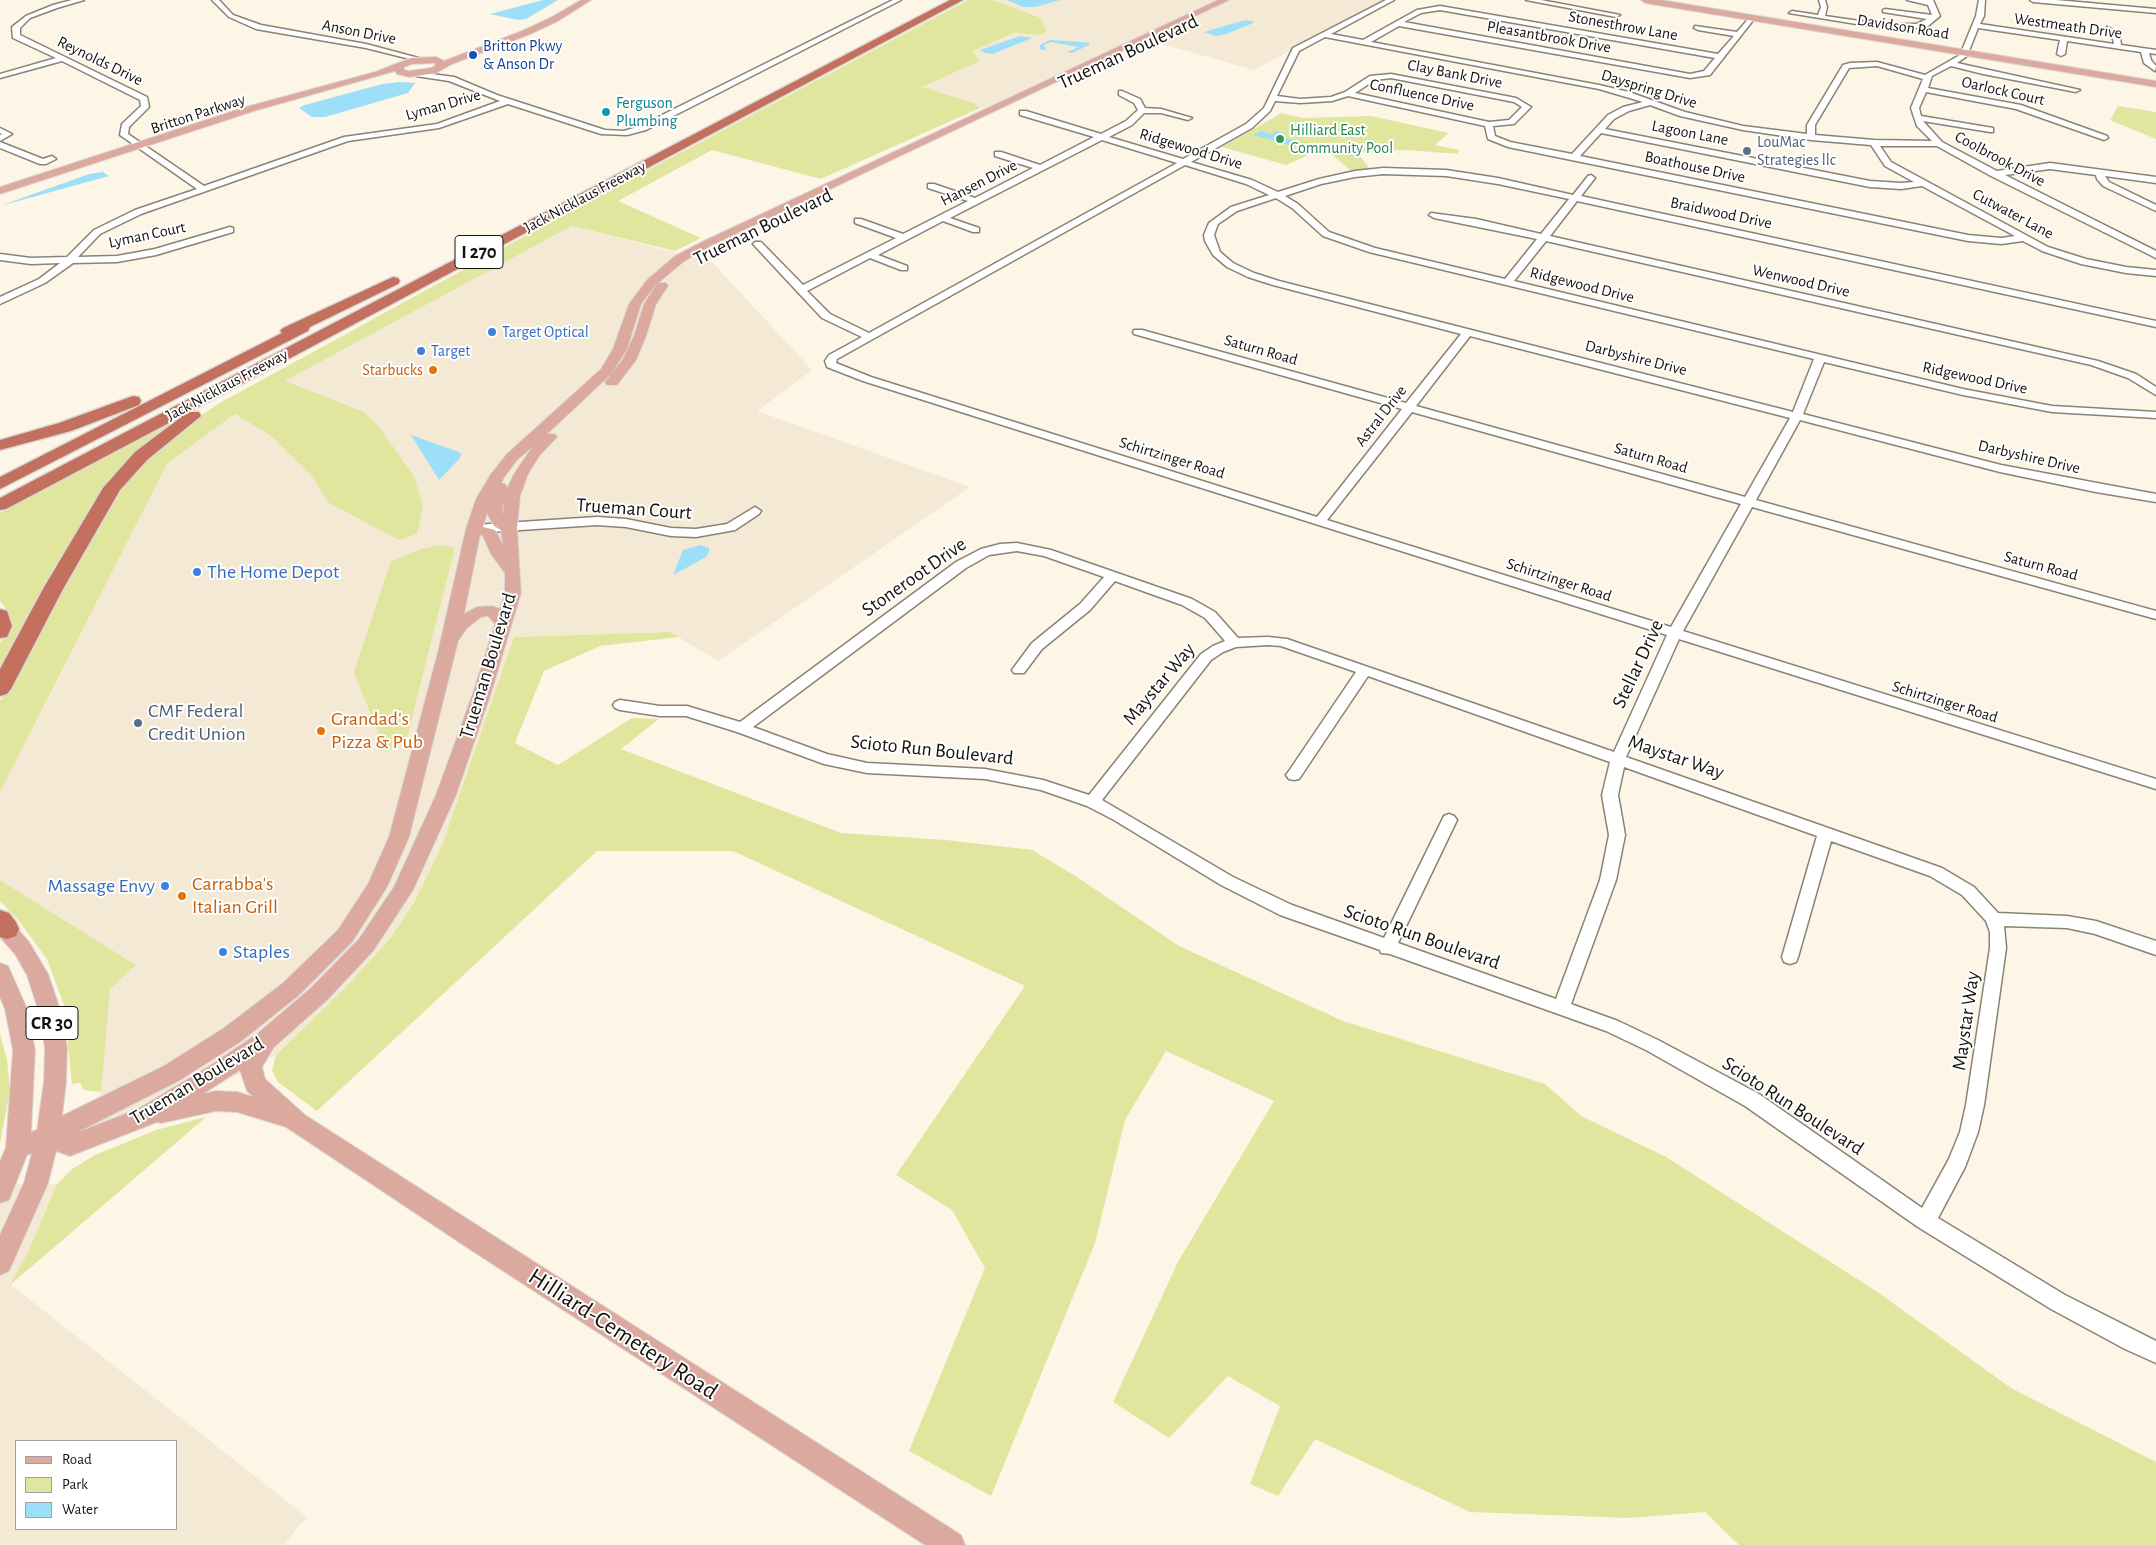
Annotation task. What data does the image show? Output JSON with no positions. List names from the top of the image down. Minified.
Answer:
{"streets":{"highway":["Jack Nicklaus Freeway","I 270"],"main road":["Davidson Road","Trueman Boulevard","Britton Parkway","CR 30","Hilliard-Cemetery Road"],"street":["Stonesthrow Lane","Westmeath Drive","Anson Drive","Pleasantbrook Drive","Reynolds Drive","Clay Bank Drive","Dayspring Drive","Oarlock Court","Confluence Drive","Lyman Drive","Lagoon Lane","Ridgewood Drive","Coolbrook Drive","Boathouse Drive","Hansen Drive","Braidwood Drive","Cutwater Lane","Lyman Court","Wenwood Drive","Saturn Road","Darbyshire Drive","Astral Drive","Schirtzinger Road","Trueman Court","Stoneroot Drive","Stellar Drive","Maystar Way","Scioto Run Boulevard"]},"crossings":[["Stonesthrow Lane","Pleasantbrook Drive"],["Anson Drive","Britton Parkway"],["Trueman Boulevard","Trueman Court"],["Trueman Boulevard","CR 30"],["Trueman Boulevard","Hilliard-Cemetery Road"],["Reynolds Drive","Lyman Drive"],["Reynolds Drive","Britton Parkway"],["Clay Bank Drive","Confluence Drive"],["Clay Bank Drive","Boathouse Drive"],["Dayspring Drive","Coolbrook Drive"],["Dayspring Drive","Cutwater Lane"],["Dayspring Drive","Schirtzinger Road"],["Confluence Drive","Boathouse Drive"],["Lyman Drive","Lyman Court"],["Lagoon Lane","Cutwater Lane"],["Ridgewood Drive","Hansen Drive"],["Ridgewood Drive","Braidwood Drive"],["Ridgewood Drive","Darbyshire Drive"],["Ridgewood Drive","Schirtzinger Road"],["Ridgewood Drive","Stellar Drive"],["Boathouse Drive","Cutwater Lane"],["Braidwood Drive","Darbyshire Drive"],["Saturn Road","Astral Drive"],["Saturn Road","Stellar Drive"],["Darbyshire Drive","Astral Drive"],["Darbyshire Drive","Stellar Drive"],["Astral Drive","Schirtzinger Road"],["Schirtzinger Road","Stellar Drive"],["Stoneroot Drive","Maystar Way"],["Stoneroot Drive","Scioto Run Boulevard"],["Stellar Drive","Maystar Way"],["Stellar Drive","Scioto Run Boulevard"],["Maystar Way","Scioto Run Boulevard"]],"places":["Britton Pkwy & Anson Dr","Ferguson Plumbing","Hilliard East Community Pool","LouMac Strategies llc","Target Optical","Target","Starbucks","The Home Depot","CMF Federal Credit Union","Grandad's Pizza & Pub","Massage Envy","Carrabba's Italian Grill","Staples"],"legend":["Road","Park","Water"]}
